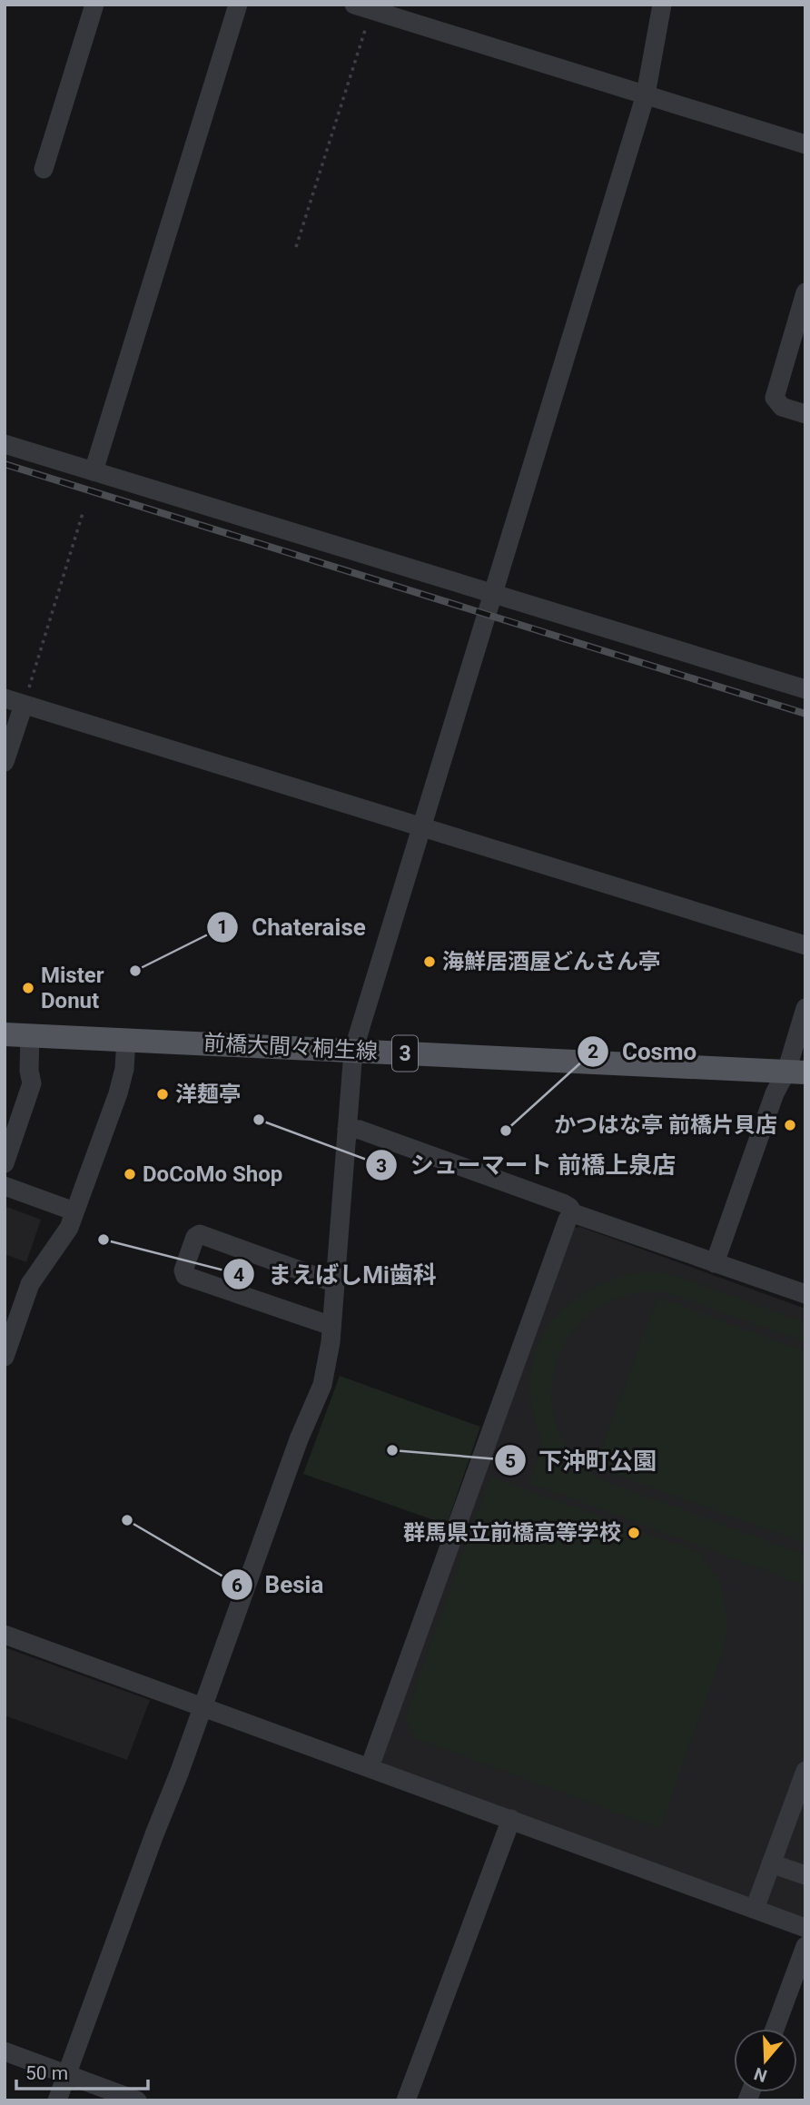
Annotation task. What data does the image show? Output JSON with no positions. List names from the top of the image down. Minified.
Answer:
{"streets":{"main road":["前橋大間々桐生線","3"]},"places":["海鮮居酒屋どんさん亭","Chateraise","Mister Donut","洋麺亭","シューマート 前橋上泉店","かつはな亭 前橋片貝店","Cosmo","DoCoMo Shop","まえばしMi歯科","下沖町公園","Besia","群馬県立前橋高等学校"],"scale_bar":"50 m","north":"bottom"}
